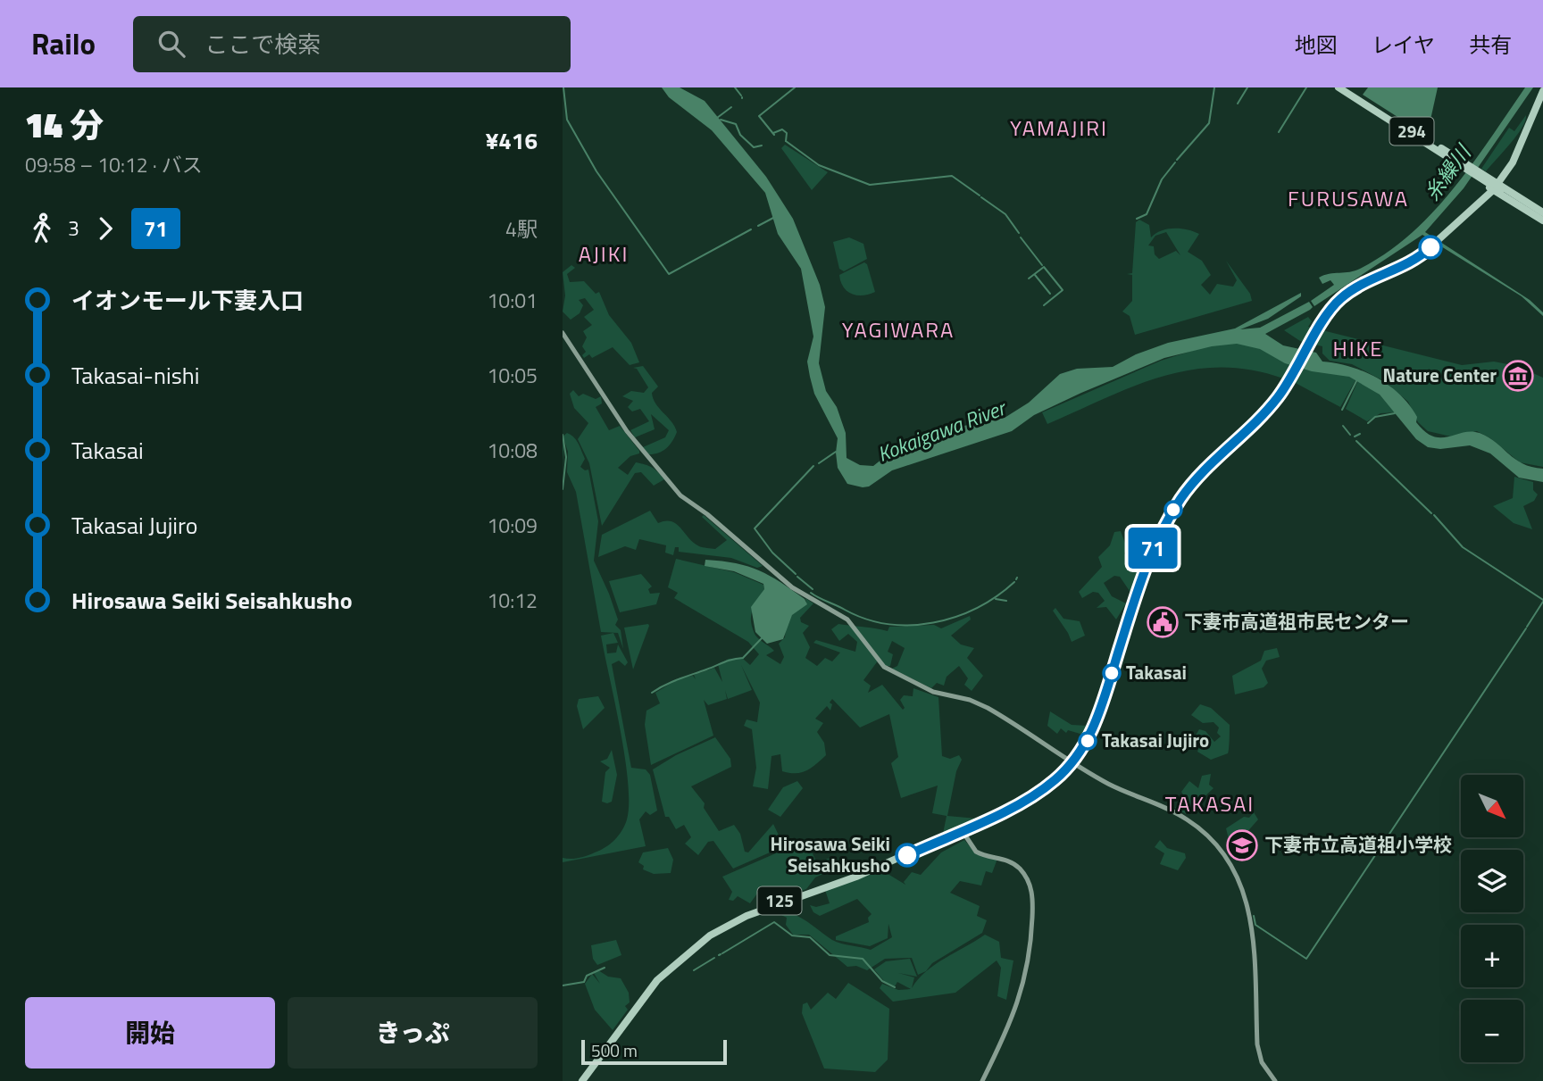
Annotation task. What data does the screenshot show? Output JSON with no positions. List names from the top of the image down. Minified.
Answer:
{"streets":{"highway":["294","125"]},"crossings":[["294","125"]],"districts":["YAMAJIRI","FURUSAWA","AJIKI","YAGIWARA","HIKE","TAKASAI"],"water":["糸繰川","Kokaigawa River"],"places":{"museum":["Nature Center"],"public building":["下妻市高道祖市民センター"],"other":["Takasai","Takasai Jujiro","Hirosawa Seiki Seisahkusho"],"school or university":["下妻市立高道祖小学校"]},"lines":["bus line 71"],"scale_bar":"500 m","north":"bottom right","page":{"header":"Railo","search":"ここで検索","nav":["地図","レイヤ","共有"],"heading":["14 分","09:58 – 10:12 · バス","¥416"],"on_map":"71","legs":["3","71","4駅"],"list":[{"name":"イオンモール下妻入口","value":"10:01"},{"name":"Takasai-nishi","value":"10:05"},{"name":"Takasai","value":"10:08"},{"name":"Takasai Jujiro","value":"10:09"},{"name":"Hirosawa Seiki Seisahkusho","value":"10:12"}],"map_buttons":["+","−"],"buttons":["開始","きっぷ"],"scale":"500 m"}}
